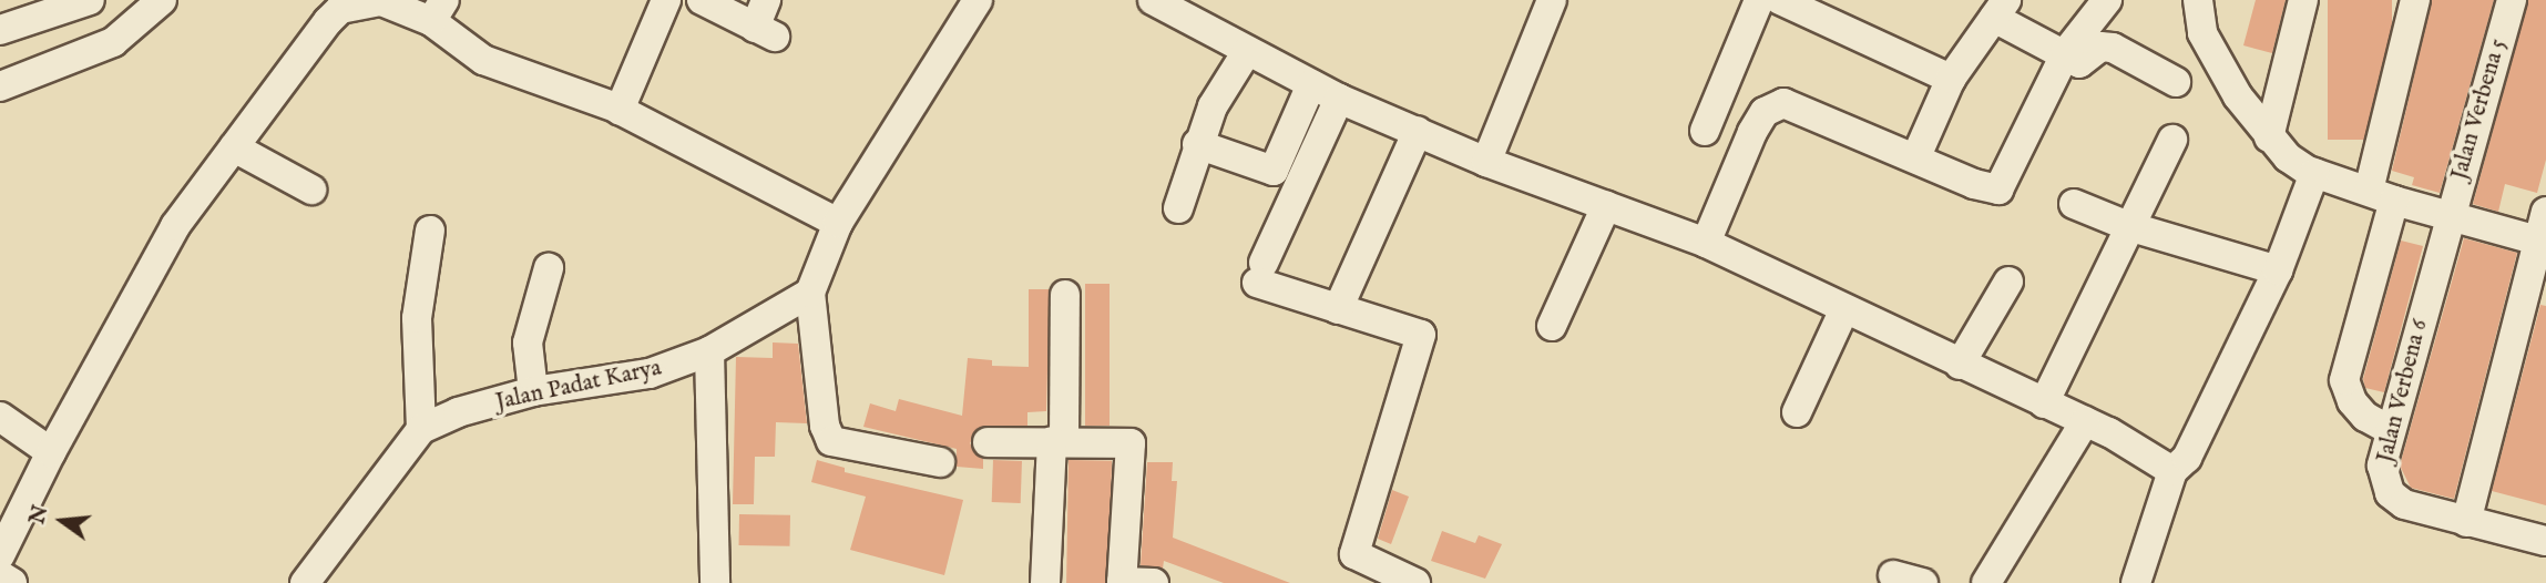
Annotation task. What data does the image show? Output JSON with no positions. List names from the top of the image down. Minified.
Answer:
{"streets":{"street":["Jalan Verbena 5","Jalan Padat Karya","Jalan Verbena 6"]},"crossings":[["Jalan Verbena 5","Jalan Verbena 6"]],"north":"left"}
